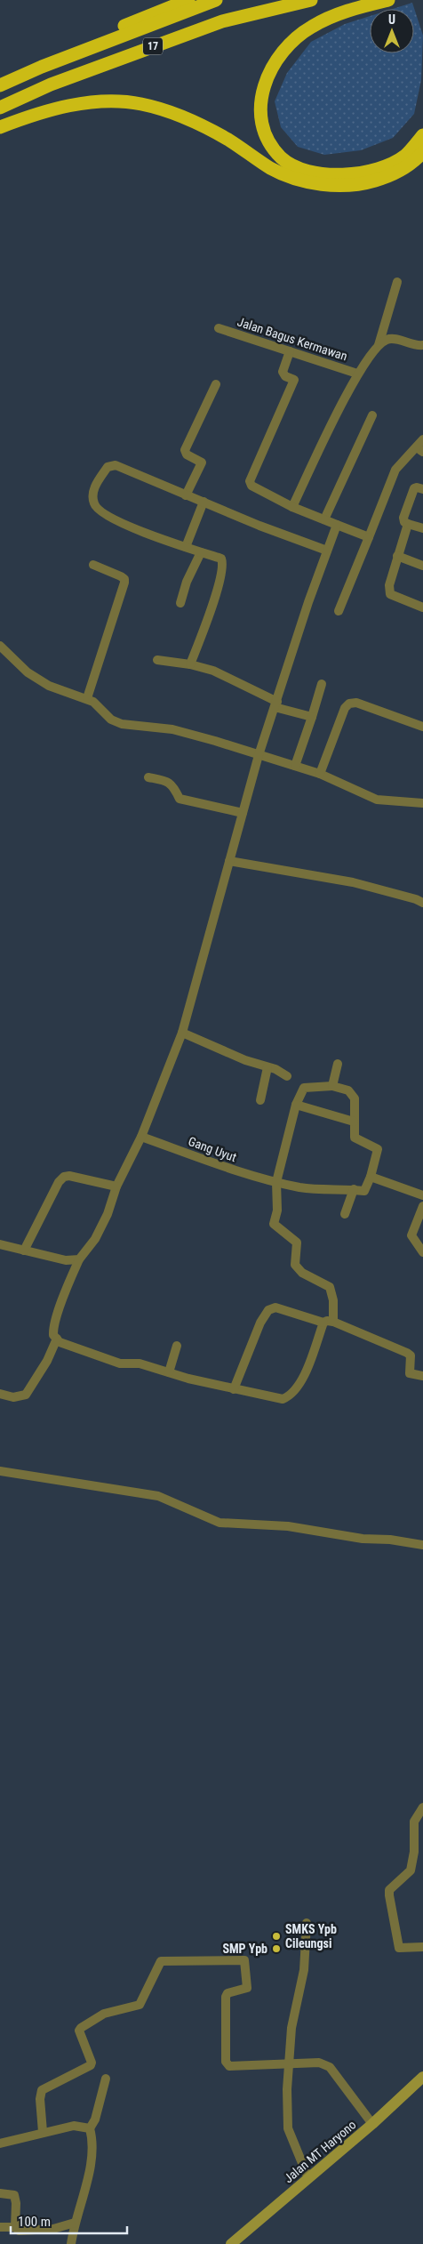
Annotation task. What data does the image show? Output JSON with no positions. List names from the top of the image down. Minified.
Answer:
{"streets":{"highway":["17"],"main road":["Jalan MT Haryono"],"street":["Jalan Bagus Kermawan","Gang Uyut"]},"places":["SMKS Ypb Cileungsi","SMP Ypb"],"scale_bar":"100 m","north":"top"}
